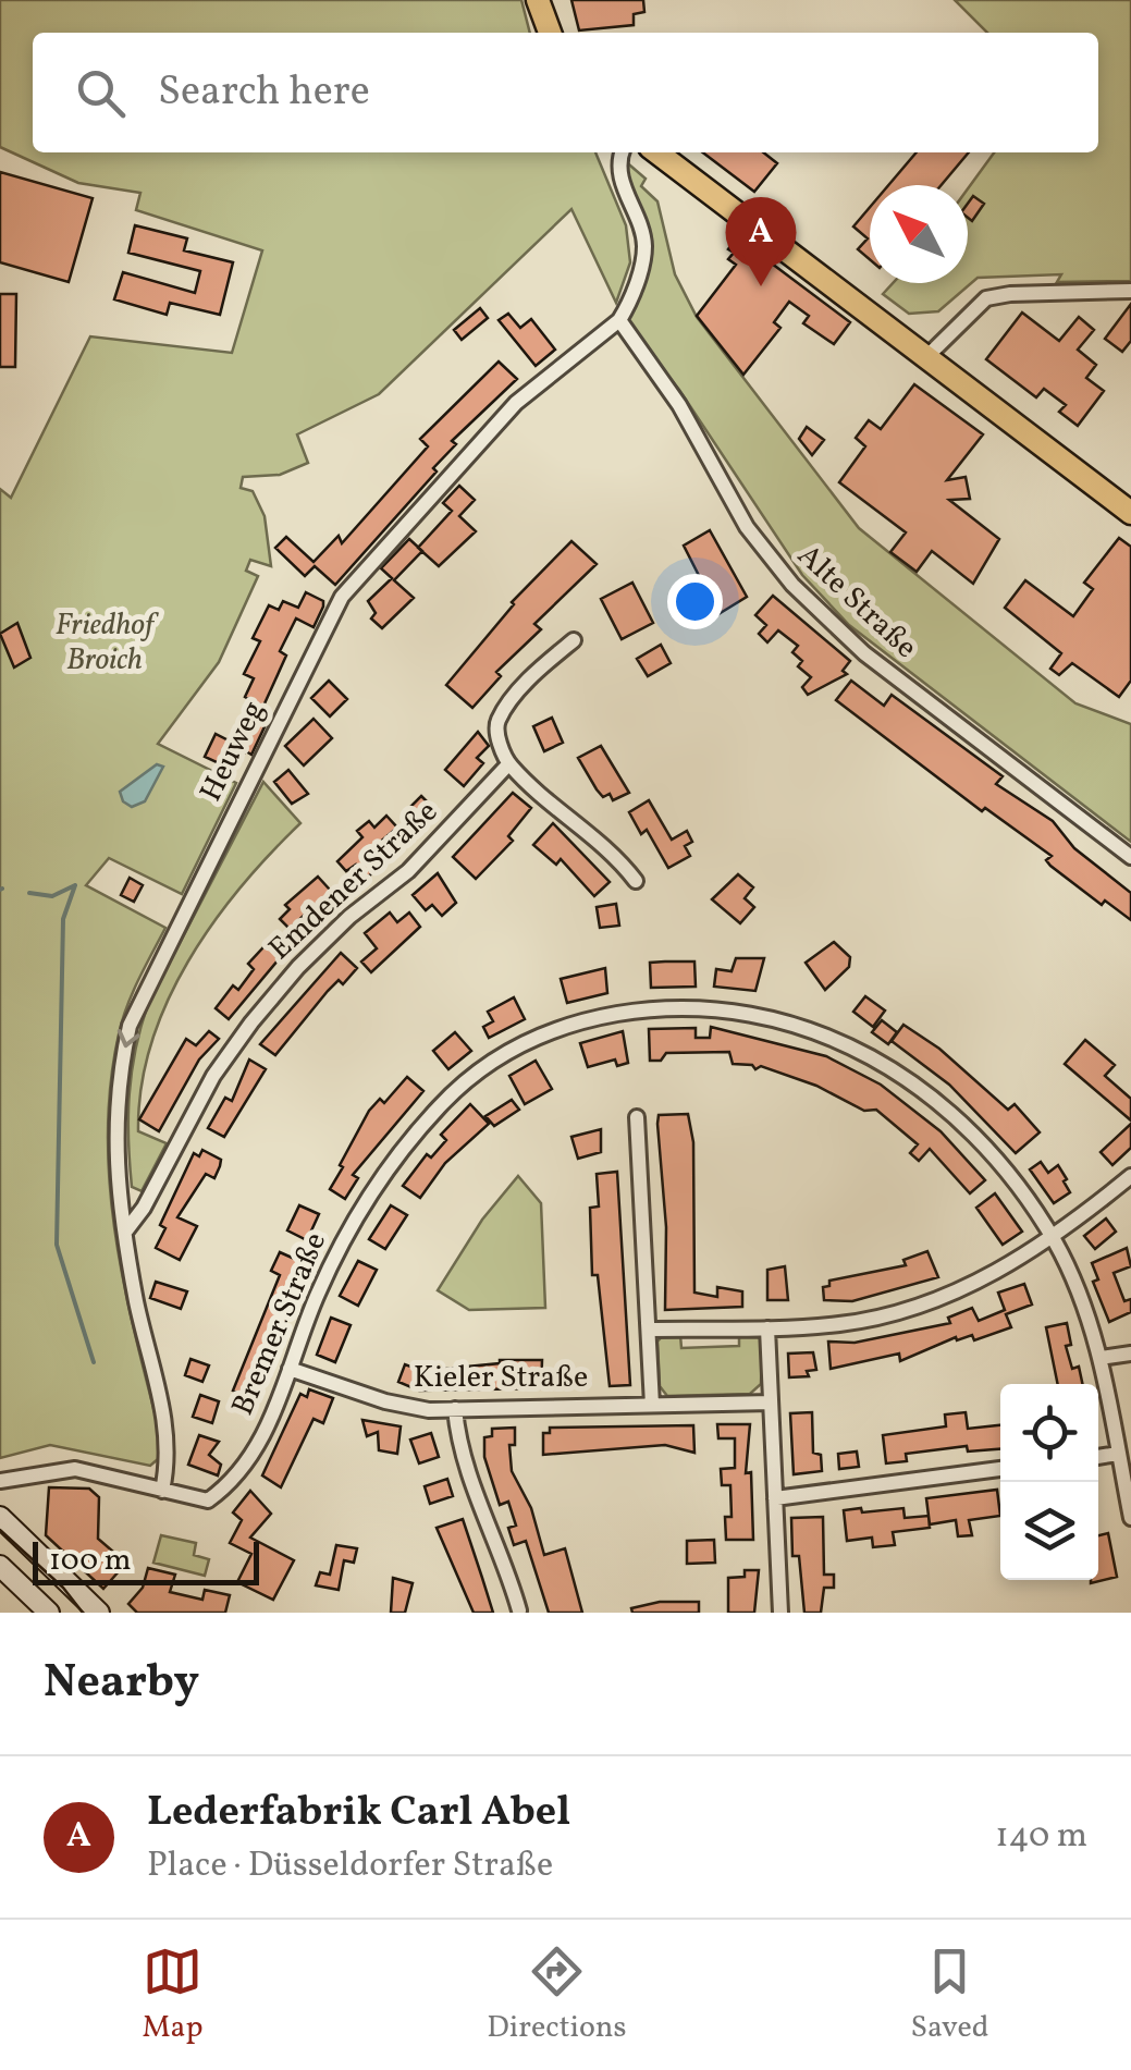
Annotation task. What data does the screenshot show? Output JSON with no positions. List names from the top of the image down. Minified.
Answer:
{"streets":{"street":["Alte Straße","Heuweg","Emdener Straße","Bremer Straße","Kieler Straße"]},"crossings":[["Alte Straße","Heuweg"],["Heuweg","Emdener Straße"],["Heuweg","Bremer Straße"],["Bremer Straße","Kieler Straße"]],"one_way":["Heuweg"],"parks":["Friedhof Broich"],"scale_bar":"100 m","north":"top left","page":{"search":"Search here","pins":"A","scale":"100 m","heading":"Nearby","list":[{"mark":"A","name":"Lederfabrik Carl Abel","note":"Place · Düsseldorfer Straße","value":"140 m"}],"nav":["Map","Directions","Saved"]}}
